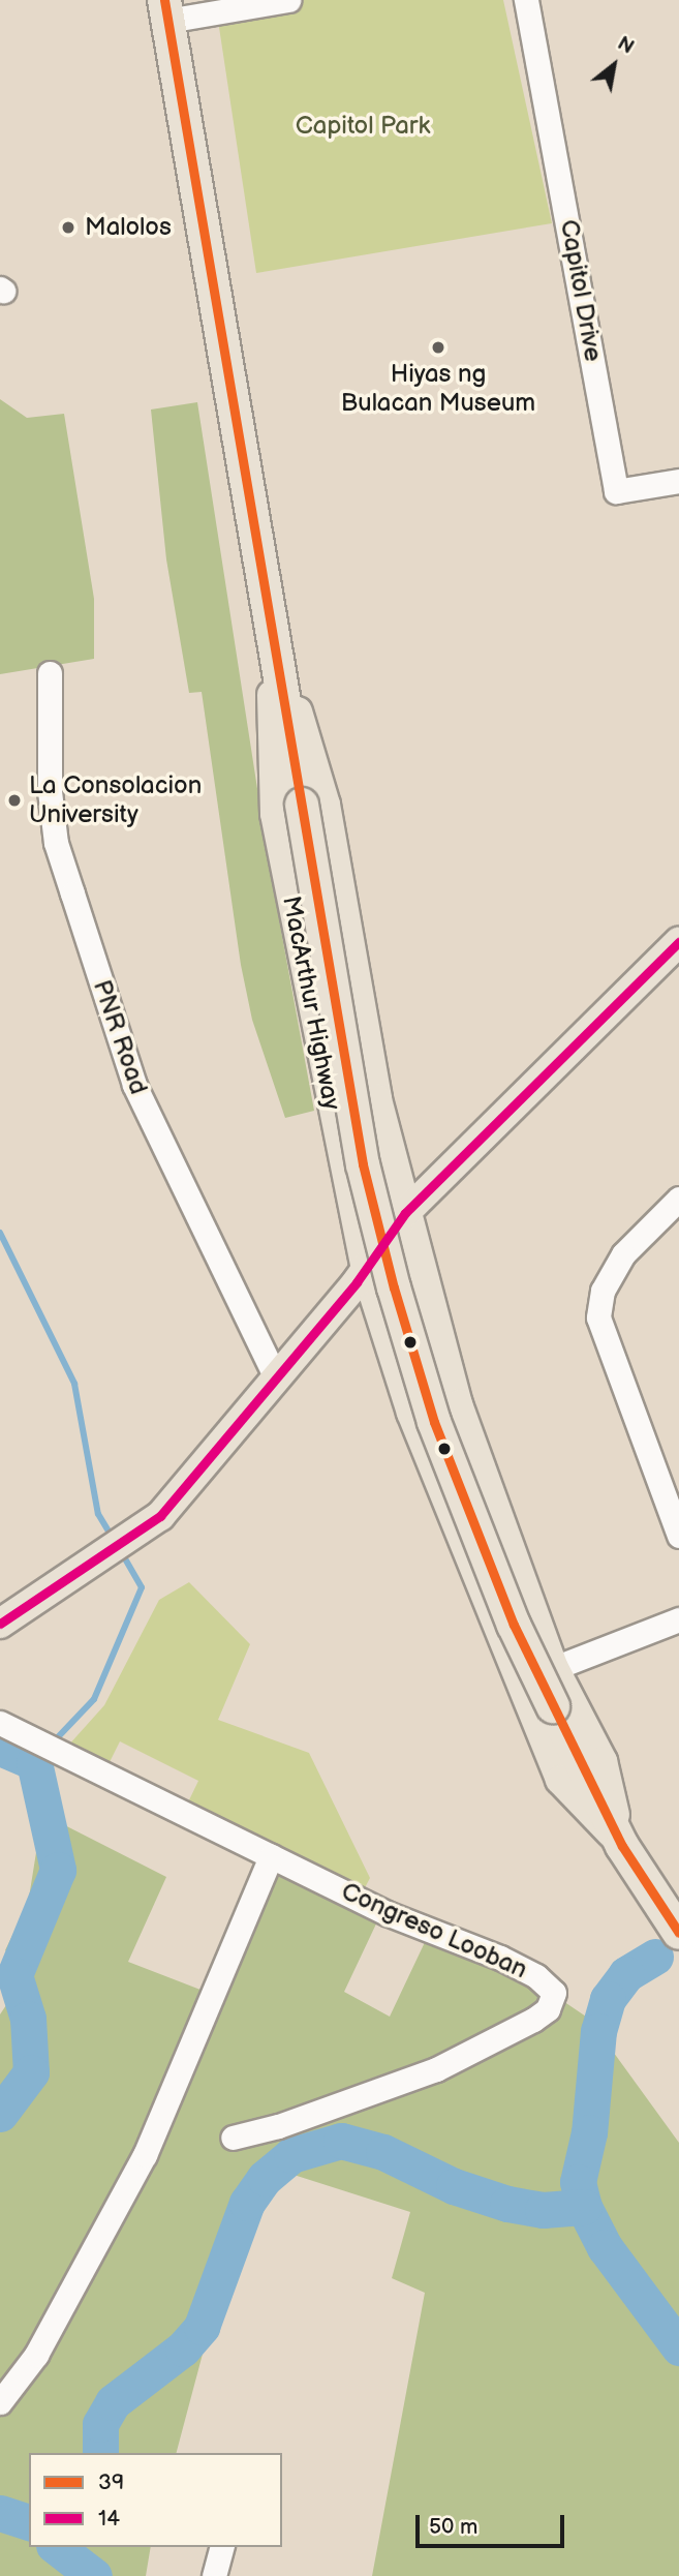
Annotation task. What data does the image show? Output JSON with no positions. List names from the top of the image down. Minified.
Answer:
{"streets":{"highway":["MacArthur Highway"],"street":["Capitol Drive","PNR Road","Congreso Looban"]},"parks":["Capitol Park"],"places":["Malolos","Hiyas ng Bulacan Museum","La Consolacion University"],"lines":["transit line 39","transit line 14"],"legend":["39","14"],"scale_bar":"50 m","north":"top right"}
